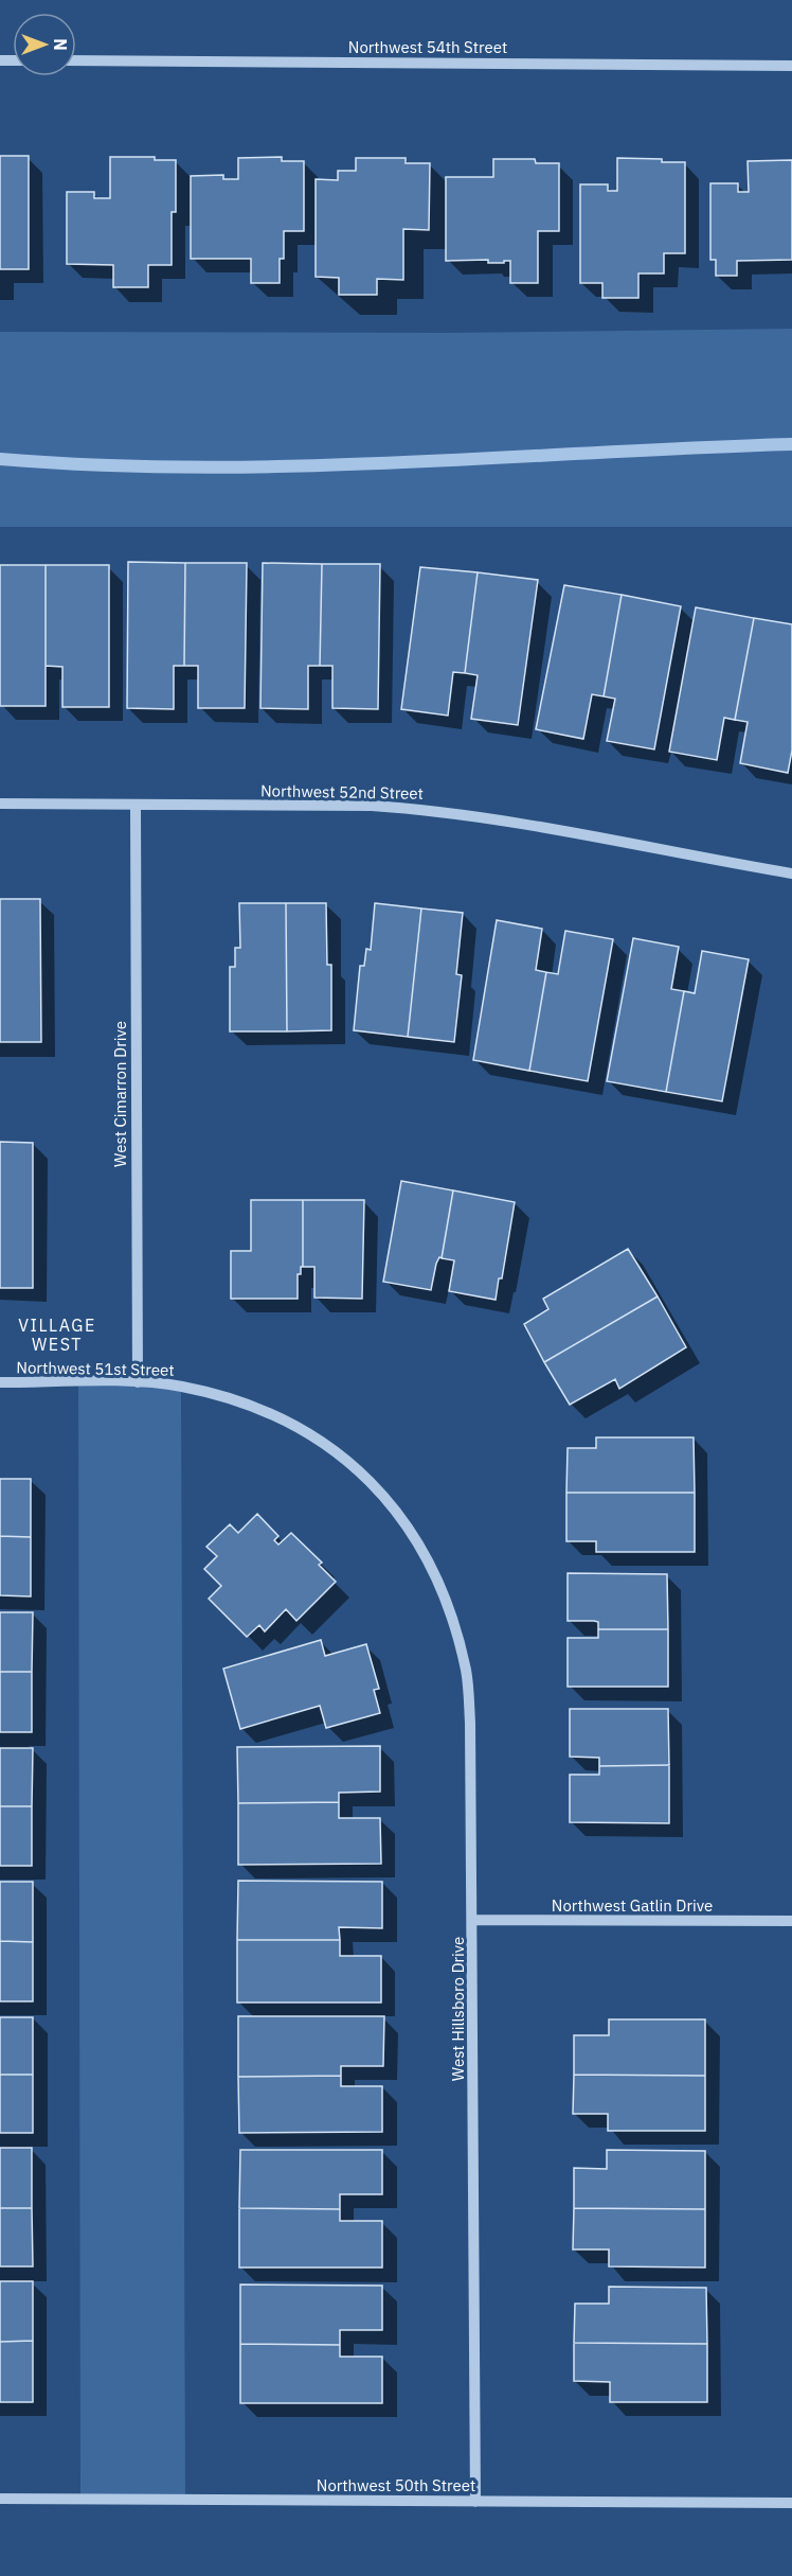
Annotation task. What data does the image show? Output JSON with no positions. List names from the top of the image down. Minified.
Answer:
{"streets":{"street":["Northwest 54th Street","Northwest 52nd Street","West Cimarron Drive","Northwest 51st Street","Northwest Gatlin Drive","West Hillsboro Drive","Northwest 50th Street"]},"crossings":[["Northwest 52nd Street","West Cimarron Drive"],["West Cimarron Drive","Northwest 51st Street"],["Northwest 51st Street","West Hillsboro Drive"],["Northwest Gatlin Drive","West Hillsboro Drive"],["West Hillsboro Drive","Northwest 50th Street"]],"districts":["VILLAGE WEST"],"north":"right"}
